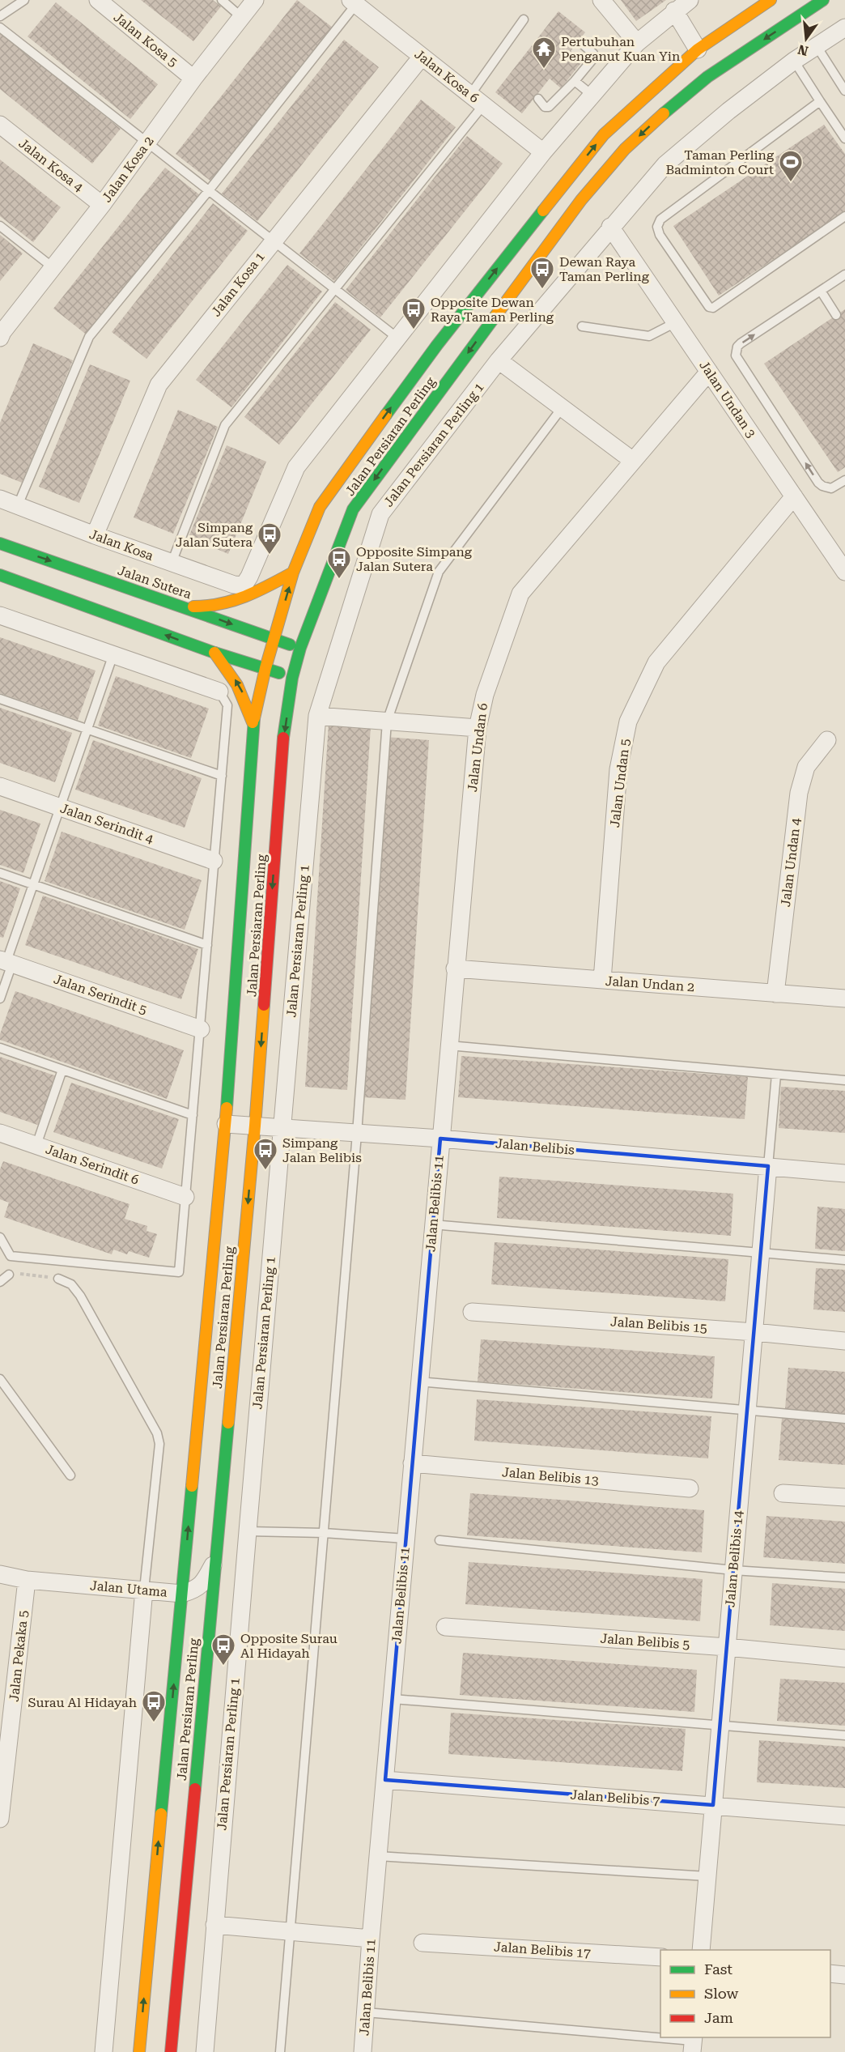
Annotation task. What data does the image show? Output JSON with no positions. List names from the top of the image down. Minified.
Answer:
{"streets":{"main road":["Jalan Persiaran Perling","Jalan Sutera"],"street":["Jalan Kosa 5","Jalan Kosa 6","Jalan Kosa 4","Jalan Kosa 2","Jalan Kosa 1","Jalan Undan 3","Jalan Persiaran Perling 1","Jalan Kosa","Jalan Undan 6","Jalan Undan 5","Jalan Serindit 4","Jalan Undan 4","Jalan Undan 2","Jalan Serindit 5","Jalan Belibis","Jalan Serindit 6","Jalan Belibis 11","Jalan Belibis 15","Jalan Belibis 13","Jalan Belibis 14","Jalan Utama","Jalan Belibis 5","Jalan Pekaka 5","Jalan Belibis 7","Jalan Belibis 17"]},"crossings":[["Jalan Kosa 5","Jalan Kosa 2"],["Jalan Kosa 6","Jalan Kosa 1"],["Jalan Kosa 4","Jalan Kosa 2"],["Jalan Kosa 1","Jalan Kosa"],["Jalan Undan 3","Jalan Persiaran Perling 1"],["Jalan Undan 3","Jalan Undan 6"],["Jalan Undan 3","Jalan Undan 5"],["Jalan Persiaran Perling","Jalan Sutera"],["Jalan Persiaran Perling","Jalan Belibis"],["Jalan Persiaran Perling","Jalan Utama"],["Jalan Persiaran Perling 1","Jalan Belibis"],["Jalan Undan 6","Jalan Undan 2"],["Jalan Undan 6","Jalan Belibis"],["Jalan Undan 6","Jalan Belibis 11"],["Jalan Undan 5","Jalan Undan 2"],["Jalan Undan 4","Jalan Undan 2"],["Jalan Belibis","Jalan Belibis 11"],["Jalan Belibis","Jalan Belibis 14"],["Jalan Belibis 11","Jalan Belibis 13"],["Jalan Belibis 11","Jalan Belibis 7"],["Jalan Belibis 15","Jalan Belibis 14"],["Jalan Belibis 14","Jalan Belibis 5"],["Jalan Belibis 14","Jalan Belibis 7"],["Jalan Utama","Jalan Pekaka 5"]],"places":{"temple":["Pertubuhan Penganut Kuan Yin"],"sports":["Taman Perling Badminton Court"],"bus stop":["Dewan Raya Taman Perling","Opposite Dewan Raya Taman Perling","Simpang Jalan Sutera","Opposite Simpang Jalan Sutera","Simpang Jalan Belibis","Opposite Surau Al Hidayah","Surau Al Hidayah"]},"legend":["Fast","Slow","Jam"],"north":"bottom"}
